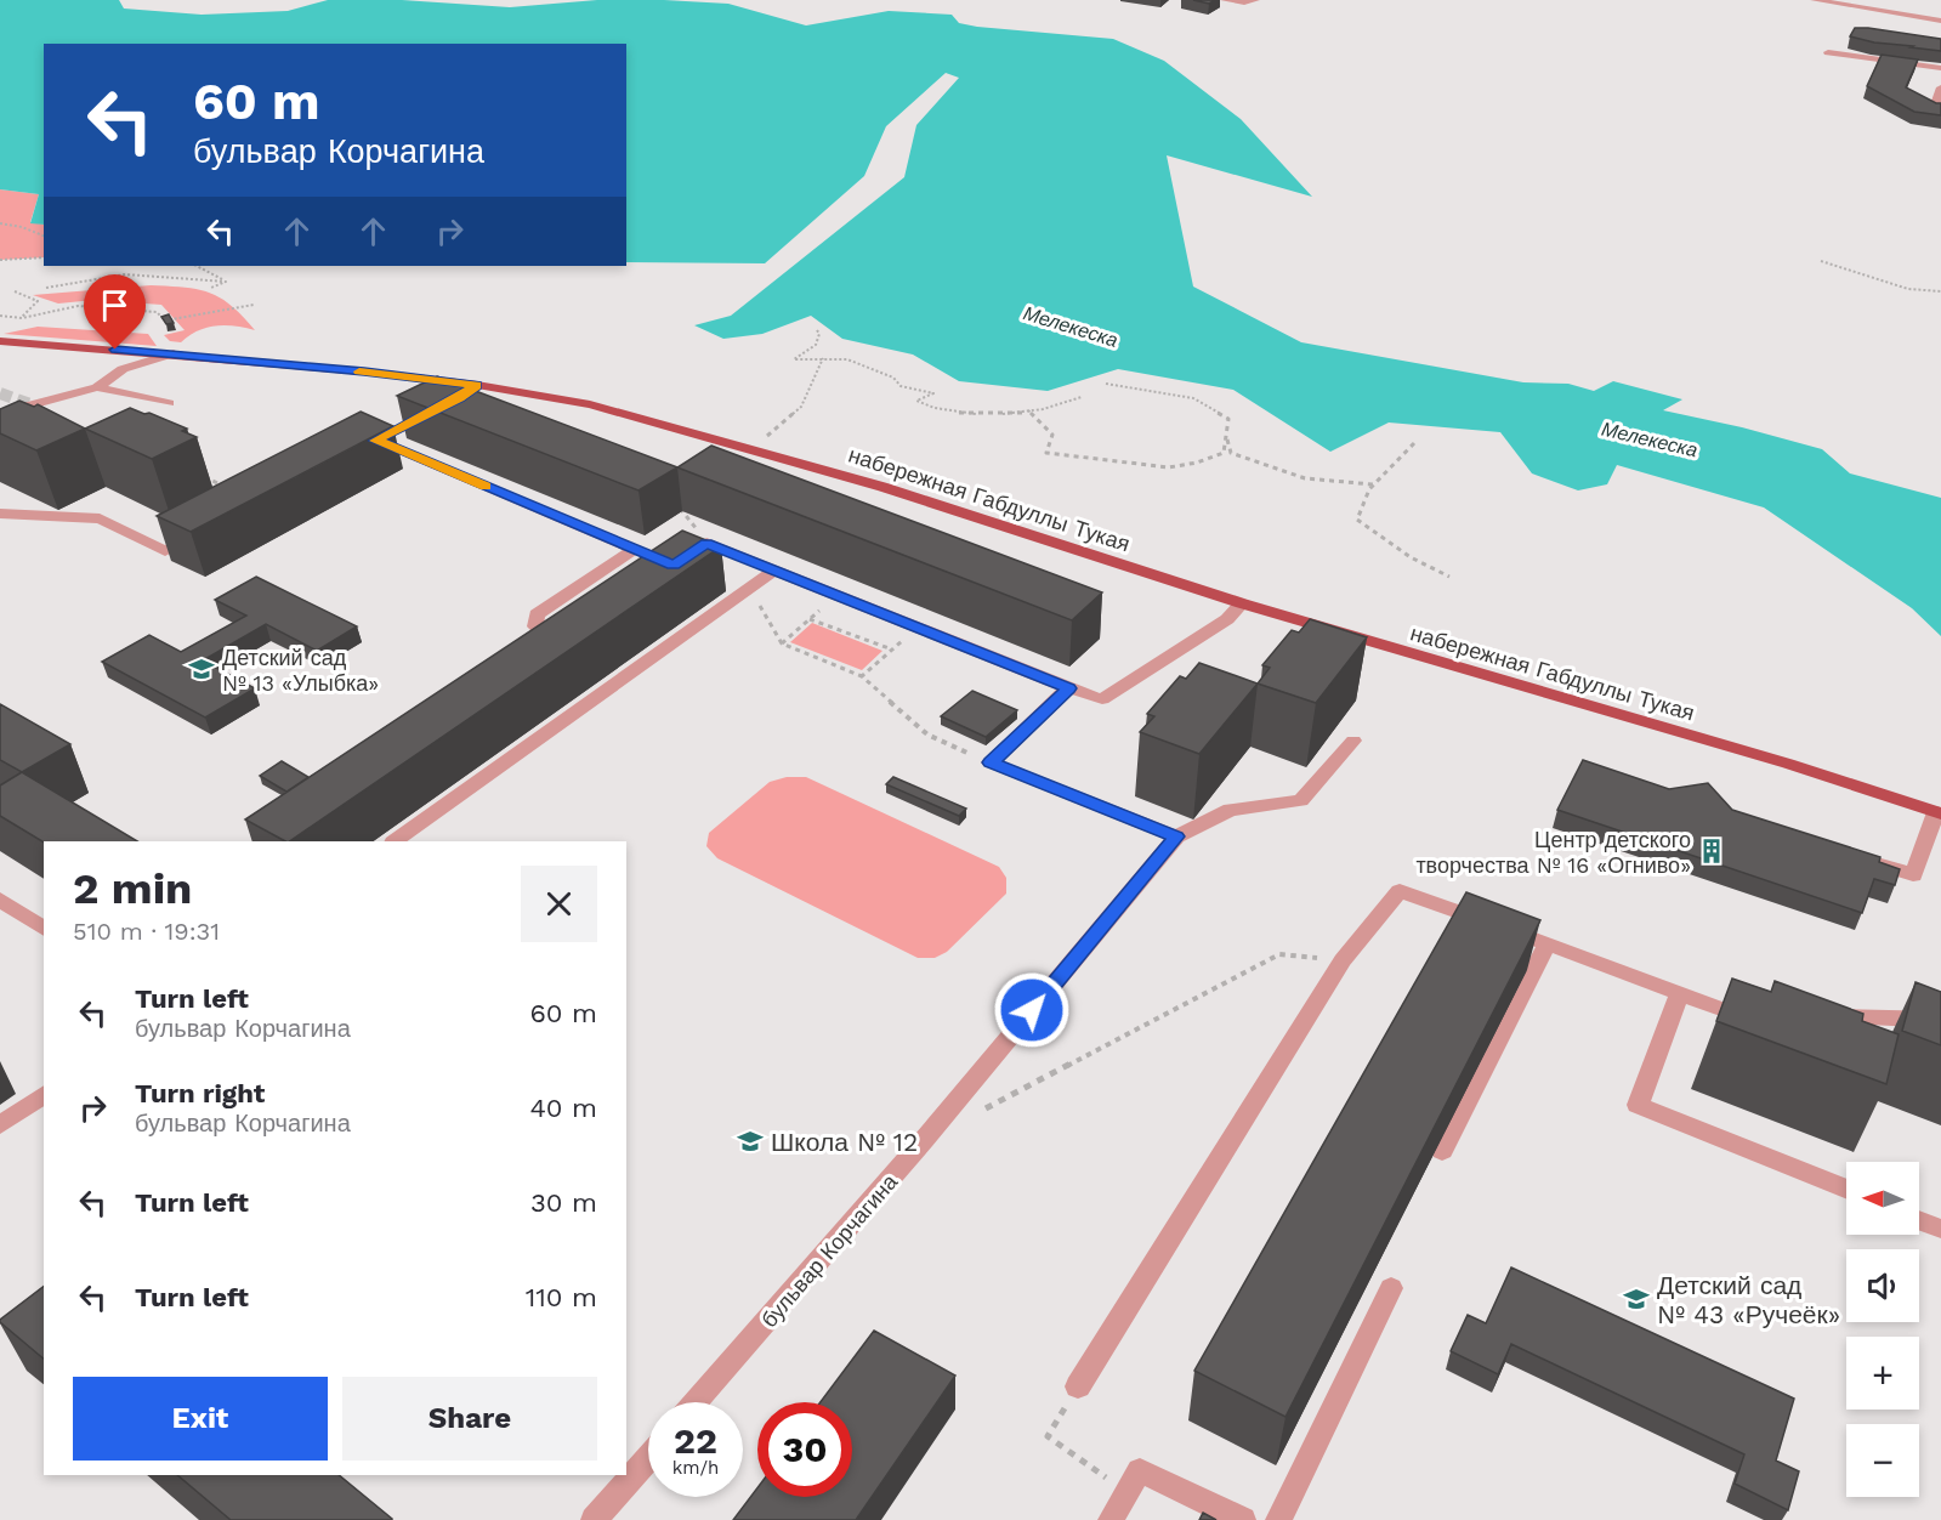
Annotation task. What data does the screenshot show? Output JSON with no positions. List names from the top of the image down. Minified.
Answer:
{"streets":{"main road":["набережная Габдуллы Тукая"],"street":["бульвар Корчагина"]},"water":["Мелекеска"],"places":{"school or university":["Детский сад № 13 «Улыбка»","Школа № 12","Детский сад № 43 «Ручеёк»"],"building":["Центр детского творчества № 16 «Огниво»"]},"north":"left","page":{"turn":["60 m","бульвар Корчагина"],"heading":["2 min","510 m · 19:31"],"list":[{"name":"Turn left","note":"бульвар Корчагина","value":"60 m"},{"name":"Turn right","note":"бульвар Корчагина","value":"40 m"},{"name":"Turn left","value":"30 m"},{"name":"Turn left","value":"110 m"}],"map_buttons":["+","−"],"buttons":["Exit","Share"],"speed":"22 km/h","limit":"30"}}
